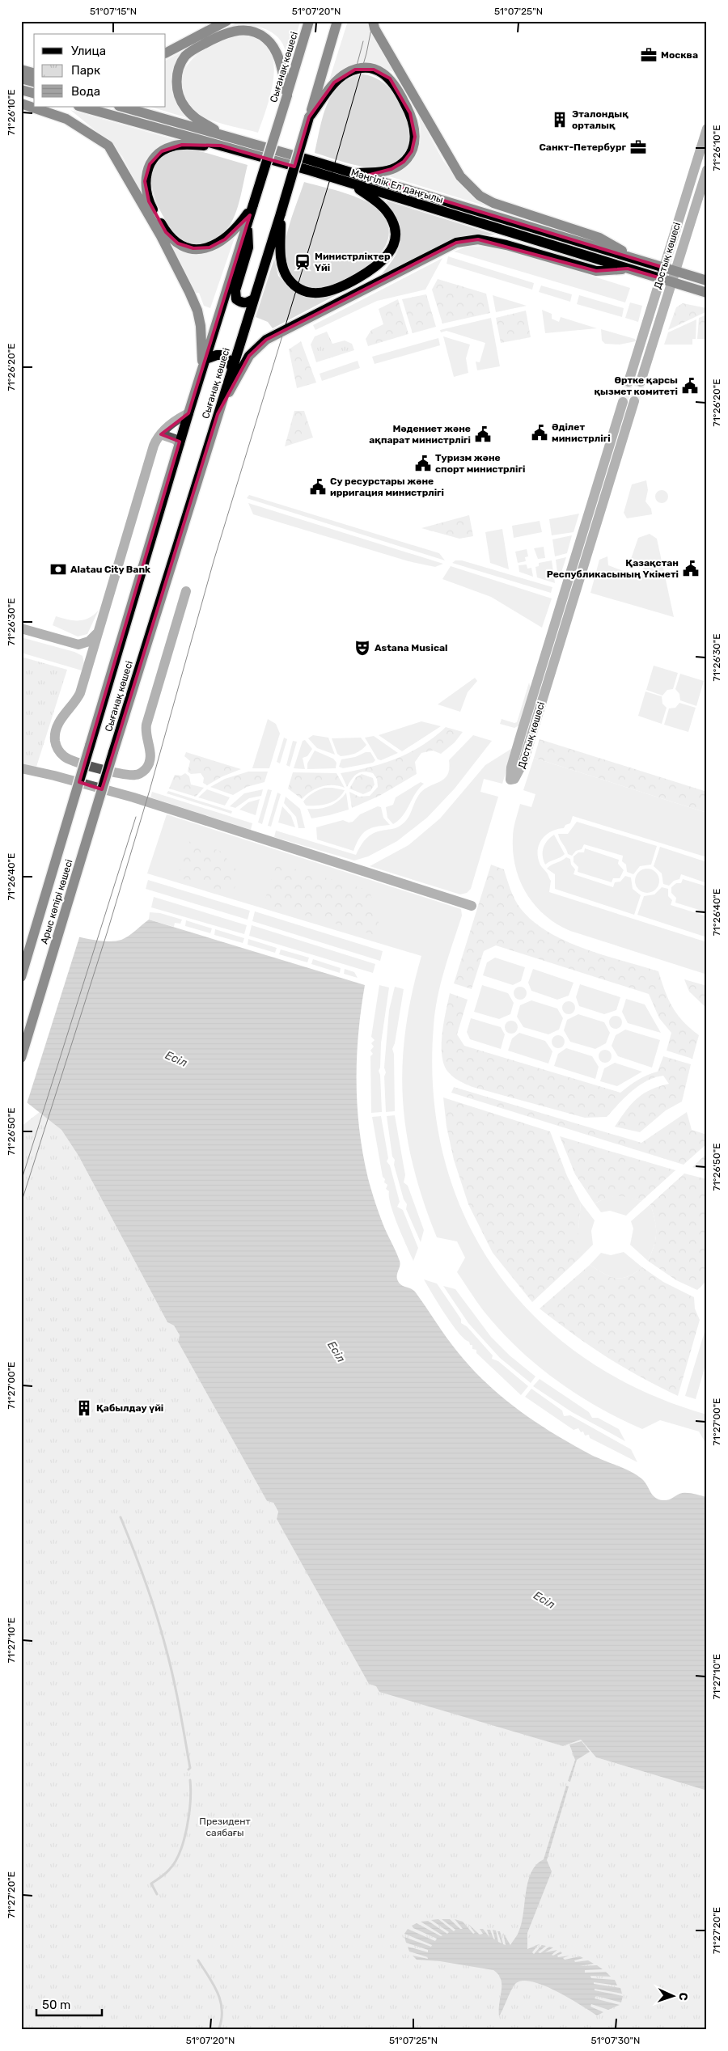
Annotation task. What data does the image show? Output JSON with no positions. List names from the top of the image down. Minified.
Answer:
{"streets":{"main road":["Сығанақ көшесі","Мәңгілік Ел даңғылы","Арыс көпірі көшесі"],"street":["Достық көшесі"]},"crossings":[["Сығанақ көшесі","Арыс көпірі көшесі"],["Мәңгілік Ел даңғылы","Достық көшесі"]],"water":["Есіл"],"parks":["Президент саябағы"],"places":{"office":["Москва","Санкт-Петербург"],"building":["Эталондық орталық","Қабылдау үйі"],"station":["Министрліктер Үйі"],"public building":["Өртке қарсы қызмет комитеті","Әділет министрлігі","Мәдениет және ақпарат министрлігі","Туризм және спорт министрлігі","Су ресурстары және ирригация министрлігі","Қазақстан Республикасының Үкіметі"],"bank":["Alatau City Bank"],"theatre":["Astana Musical"]},"legend":["Улица","Парк","Вода"],"scale_bar":"50 m","north":"right","coordinates":["51°07'15\"N","51°07'20\"N","51°07'25\"N","71°26'10\"E","71°26'20\"E","71°26'30\"E","71°26'40\"E","71°26'50\"E","71°27'00\"E","71°27'10\"E","71°27'20\"E","51°07'30\"N"]}
